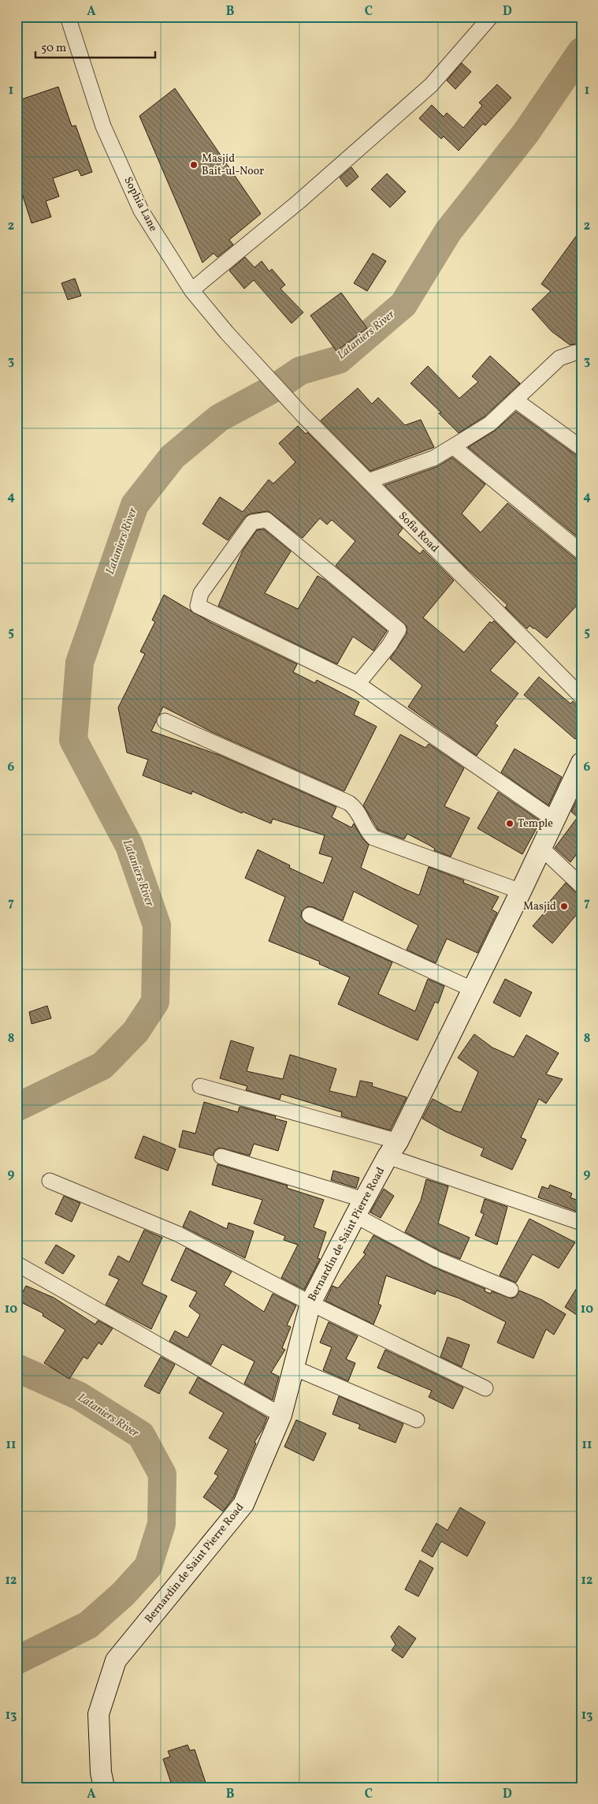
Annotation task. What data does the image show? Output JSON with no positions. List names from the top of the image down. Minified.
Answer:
{"streets":{"main road":["Bernardin de Saint Pierre Road"],"street":["Sophia Lane","Sofia Road"]},"crossings":[["Sophia Lane","Sofia Road"]],"water":["Lataniers River"],"places":["Masjid Bait-ul-Noor","Temple","Masjid"],"scale_bar":"50 m","grid":{"columns":["A","B","C","D"],"rows":["1","2","3","4","5","6","7","8","9","10","11","12","13"]}}
